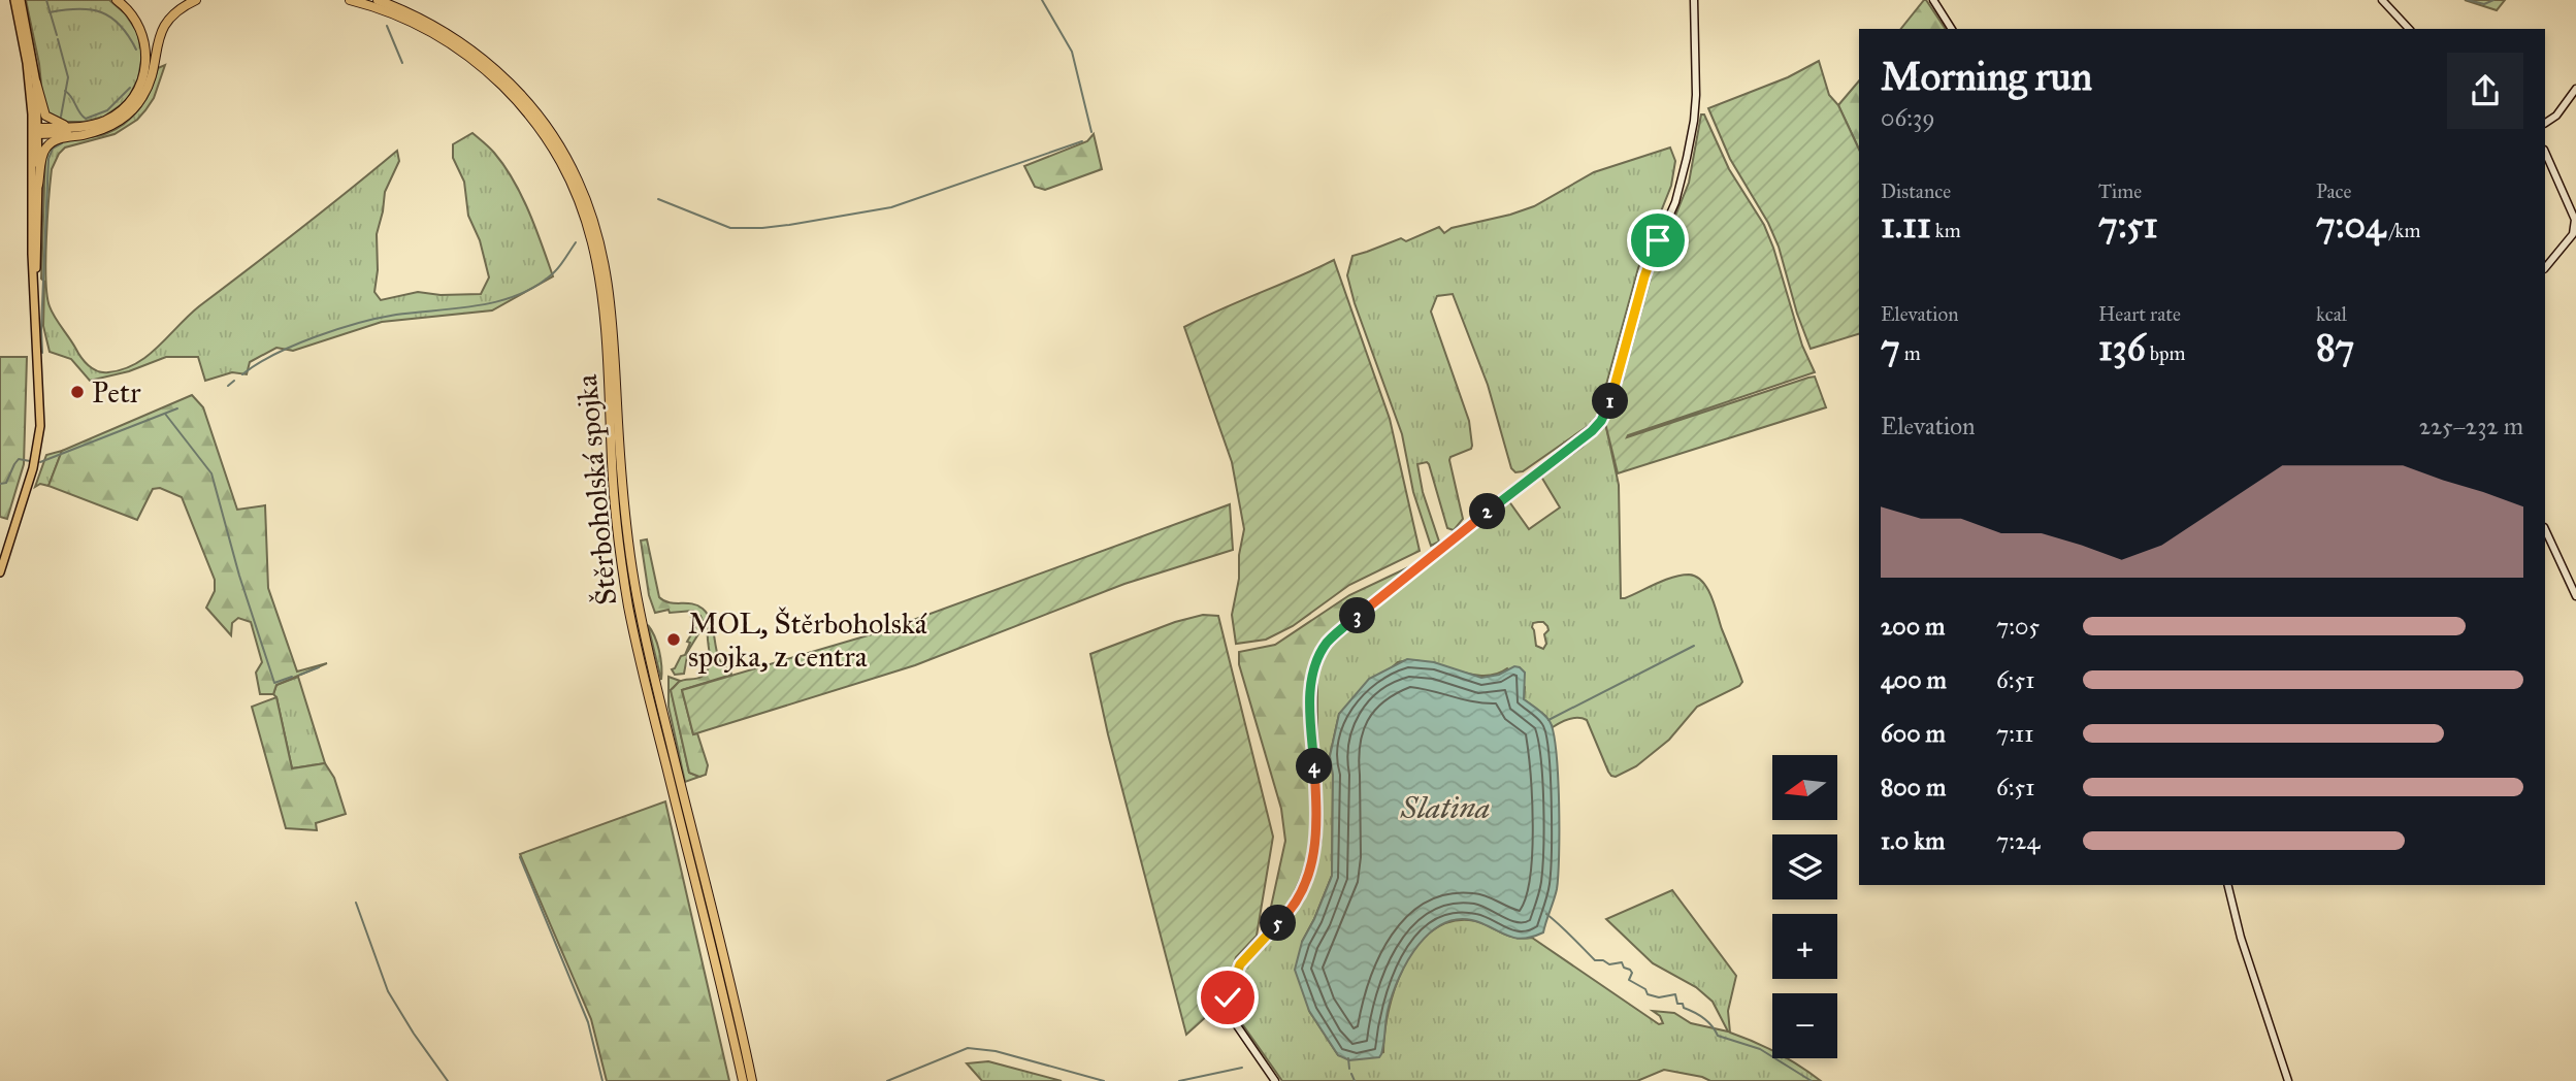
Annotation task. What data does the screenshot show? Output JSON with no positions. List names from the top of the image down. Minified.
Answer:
{"streets":{"highway":["Štěrboholská spojka"]},"water":["Slatina"],"places":["Petr","MOL, Štěrboholská spojka, z centra"],"north":"left","page":{"heading":["Morning run","06:39"],"stats":[["Distance","1.11 km"],["Time","7:51"],["Pace","7:04 /km"],["Elevation","7 m"],["Heart rate","136 bpm"],["kcal","87"]],"pins":["1","2","3","4","5"],"chart":["Elevation","225–232 m"],"list":[{"name":"200 m","note":"7:05"},{"name":"400 m","note":"6:51"},{"name":"600 m","note":"7:11"},{"name":"800 m","note":"6:51"},{"name":"1.0 km","note":"7:24"}],"map_buttons":["+","−"]}}
